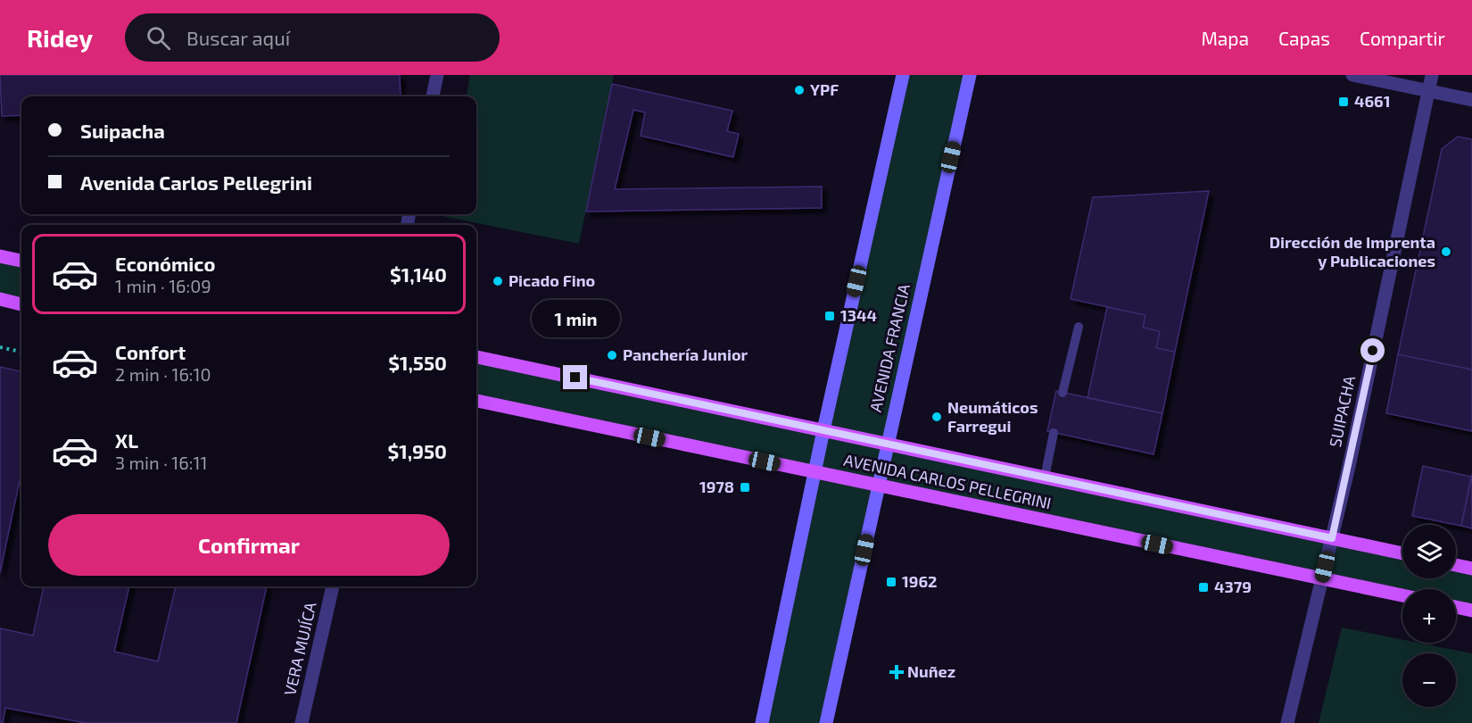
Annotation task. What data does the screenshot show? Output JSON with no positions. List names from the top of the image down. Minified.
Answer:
{"streets":{"main road":["AVENIDA FRANCIA","AVENIDA CARLOS PELLEGRINI"],"street":["SUIPACHA","VERA MUJÍCA"]},"crossings":[["AVENIDA FRANCIA","AVENIDA CARLOS PELLEGRINI"],["SUIPACHA","AVENIDA CARLOS PELLEGRINI"]],"places":{"other":["YPF","Dirección de Imprenta y Publicaciones","Picado Fino","Panchería Junior","Neumáticos Farregui"],"transit":["4661","1344","1978","1962","4379"],"health":["Nuñez"]},"page":{"header":"Ridey","search":"Buscar aquí","nav":["Mapa","Capas","Compartir"],"banner":["Suipacha","Avenida Carlos Pellegrini"],"list":[{"name":"Económico","note":"1 min · 16:09","value":"$1,140"},{"name":"Confort","note":"2 min · 16:10","value":"$1,550"},{"name":"XL","note":"3 min · 16:11","value":"$1,950"}],"bubble":"1 min","buttons":"Confirmar","map_buttons":["+","−"]}}
